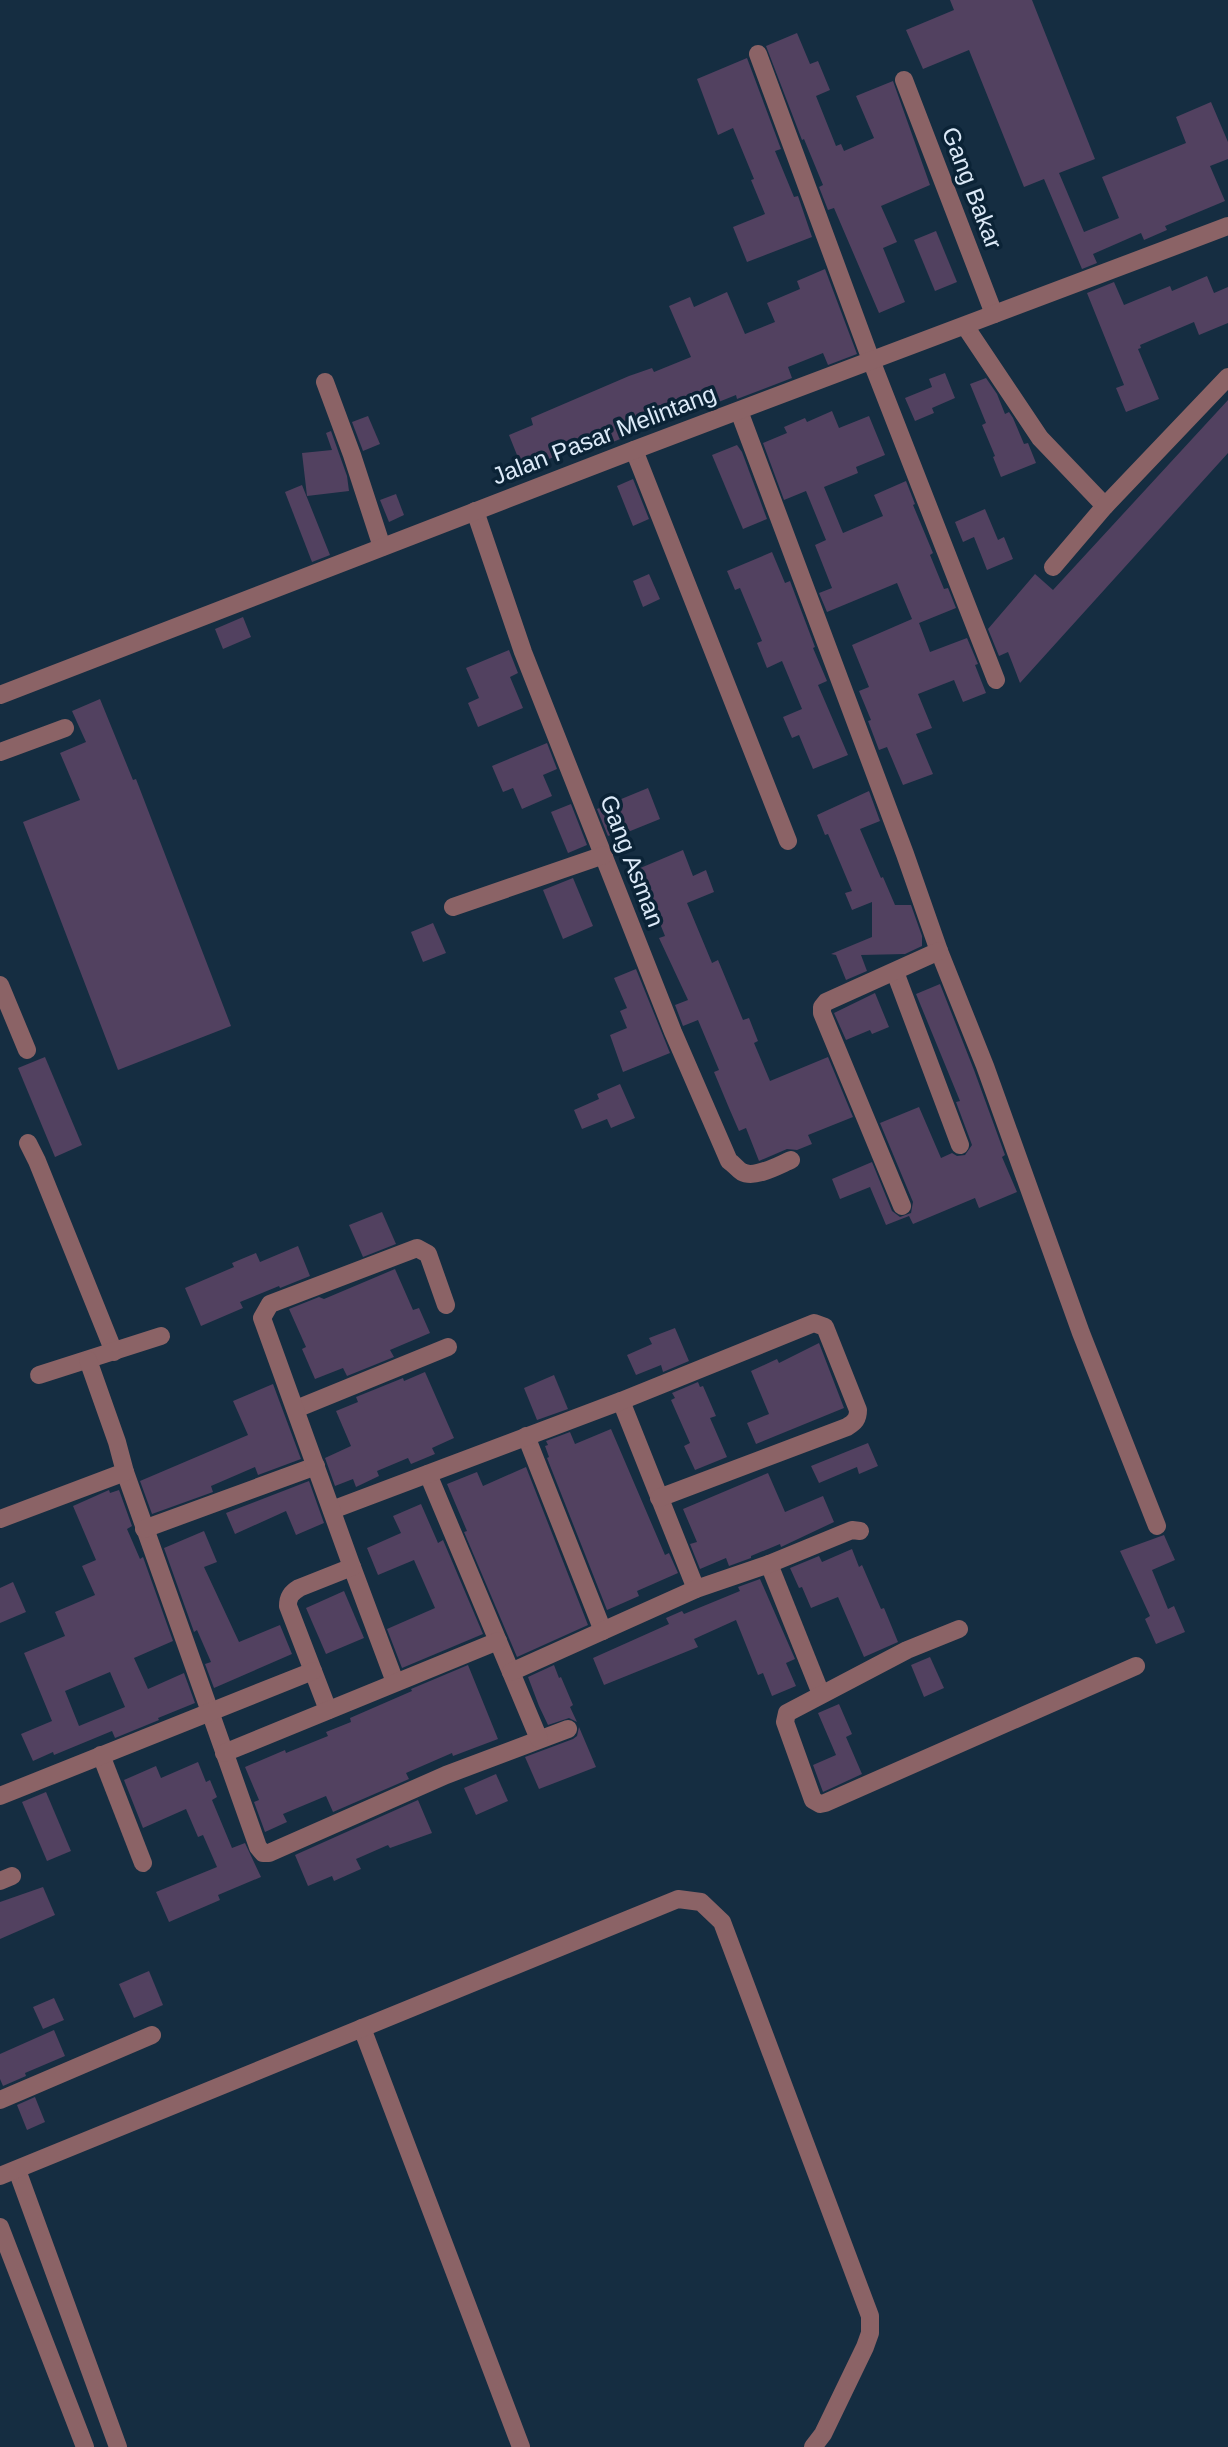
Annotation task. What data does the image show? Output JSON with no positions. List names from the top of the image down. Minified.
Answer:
{"streets":{"street":["Gang Bakar","Jalan Pasar Melintang","Gang Asman"]},"crossings":[["Gang Bakar","Jalan Pasar Melintang"],["Jalan Pasar Melintang","Gang Asman"]]}
